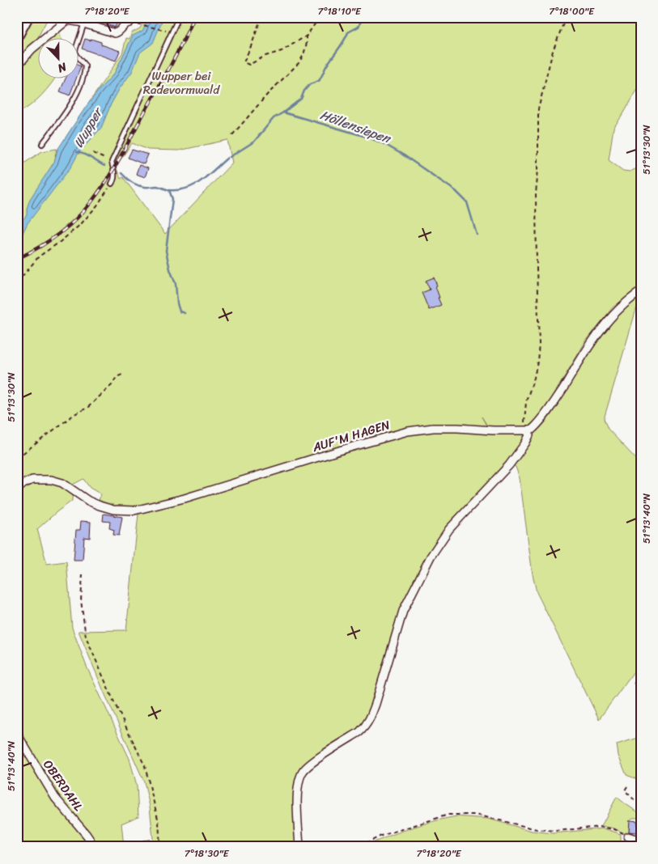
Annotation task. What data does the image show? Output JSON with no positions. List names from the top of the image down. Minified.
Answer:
{"streets":{"street":["AUF'M HAGEN","OBERDAHL"]},"water":["Höllensiepen","Wupper"],"parks":["Wupper bei Radevormwald"],"north":"bottom","coordinates":["7°18'20\"E","7°18'10\"E","7°18'00\"E","51°13'30\"N","51°13'40\"N","7°18'30\"E"]}
